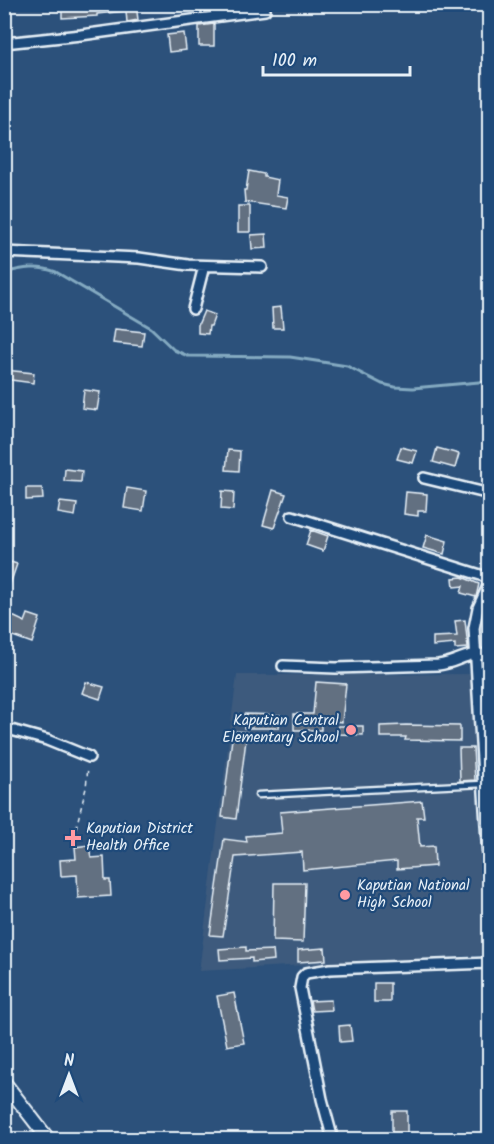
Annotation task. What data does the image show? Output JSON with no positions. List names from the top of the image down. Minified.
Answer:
{"places":{"other":["Kaputian Central Elementary School","Kaputian National High School"],"health":["Kaputian District Health Office"]},"scale_bar":"100 m","north":"top"}
